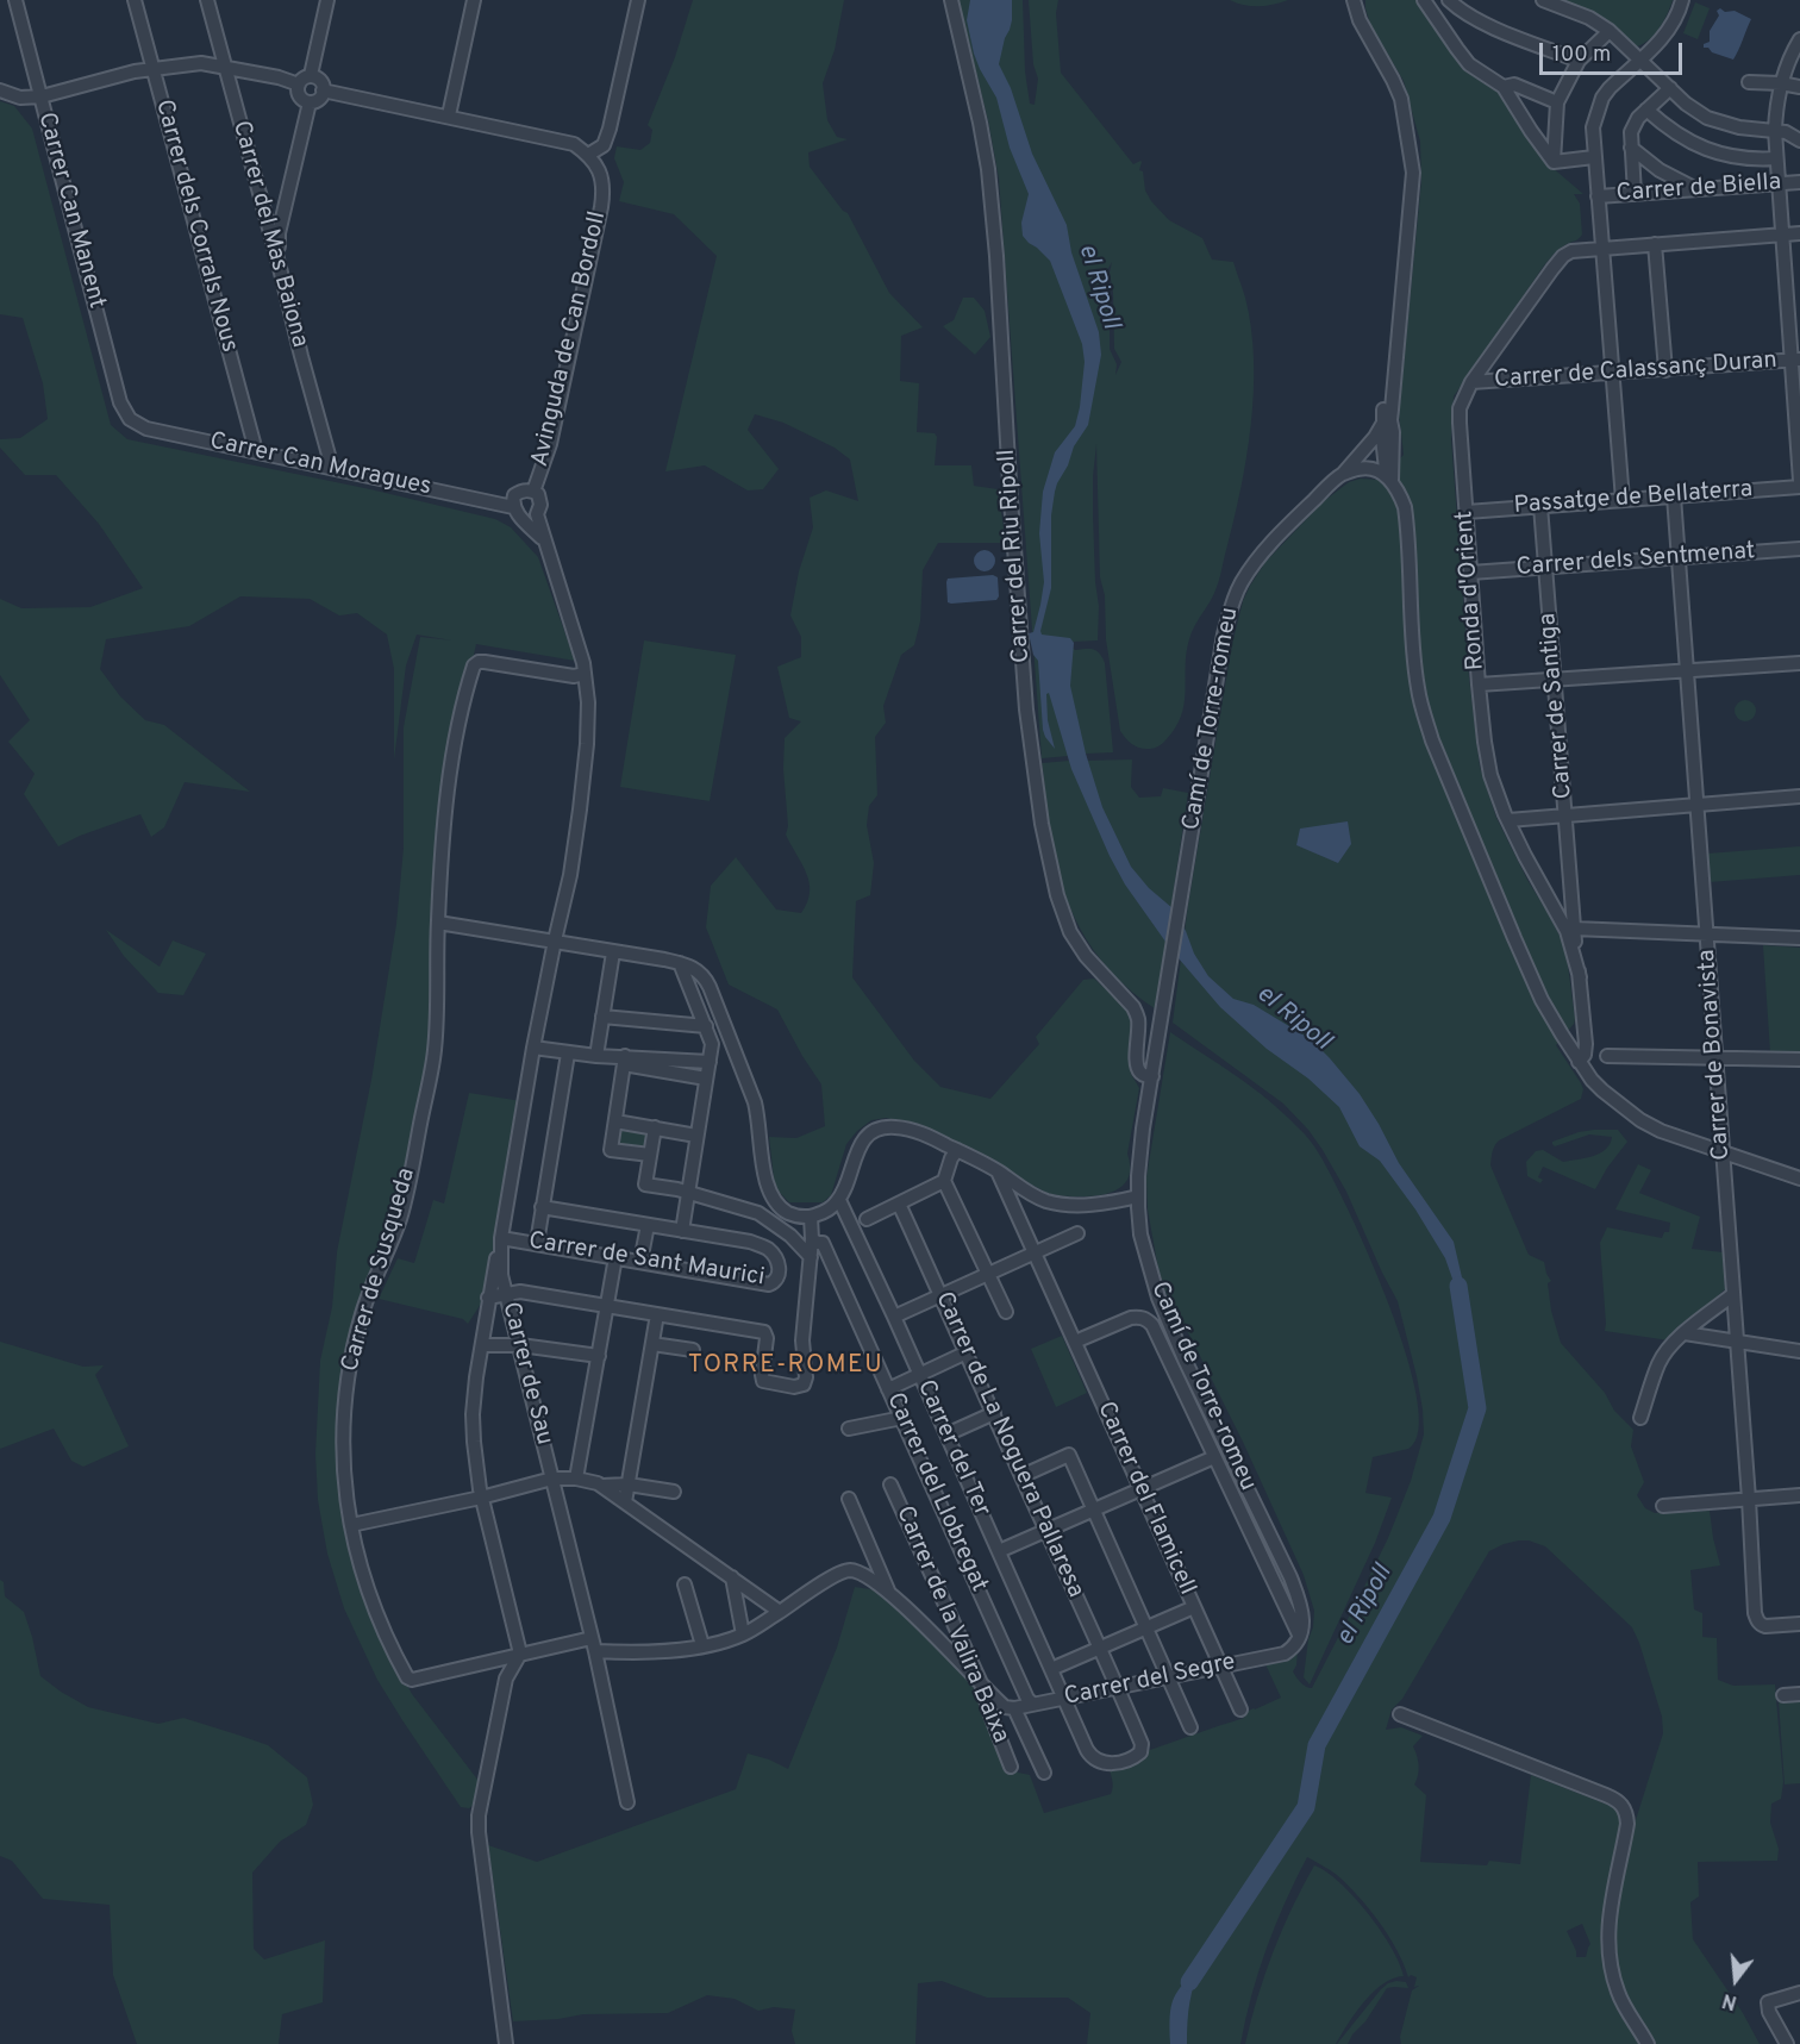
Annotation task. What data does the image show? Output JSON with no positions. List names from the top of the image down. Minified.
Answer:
{"streets":{"street":["Carrer de Biella","Carrer Can Manent","Carrer dels Corrals Nous","Carrer del Mas Baiona","Avinguda de Can Bordoll","Carrer de Calassanç Duran","Carrer Can Moragues","Passatge de Bellaterra","Carrer del Riu Ripoll","Carrer dels Sentmenat","Ronda d'Orient","Carrer de Santiga","Camí de Torre-romeu","Carrer de Bonavista","Carrer de Sant Maurici","Carrer de Susqueda","Carrer de Sau","Carrer de La Noguera Pallaresa","Carrer del Ter","Carrer del Llobregat","Carrer del Flamicell","Carrer de la Valira Baixa","Carrer del Segre"]},"crossings":[["Carrer Can Manent","Carrer Can Moragues"],["Carrer dels Corrals Nous","Carrer Can Moragues"],["Carrer del Mas Baiona","Carrer Can Moragues"],["Avinguda de Can Bordoll","Carrer Can Moragues"],["Carrer de Calassanç Duran","Ronda d'Orient"],["Passatge de Bellaterra","Ronda d'Orient"],["Passatge de Bellaterra","Carrer de Santiga"],["Passatge de Bellaterra","Carrer de Bonavista"],["Carrer del Riu Ripoll","Camí de Torre-romeu"],["Carrer dels Sentmenat","Ronda d'Orient"],["Carrer dels Sentmenat","Carrer de Santiga"],["Carrer dels Sentmenat","Carrer de Bonavista"],["Ronda d'Orient","Carrer de Santiga"],["Camí de Torre-romeu","Carrer del Segre"],["Carrer de Sant Maurici","Carrer de Sau"],["Carrer de La Noguera Pallaresa","Carrer del Ter"],["Carrer de La Noguera Pallaresa","Carrer del Segre"],["Carrer del Ter","Carrer del Segre"],["Carrer del Llobregat","Carrer del Segre"],["Carrer del Flamicell","Carrer del Segre"]],"districts":["TORRE-ROMEU"],"water":["el Ripoll"],"scale_bar":"100 m","north":"bottom"}
